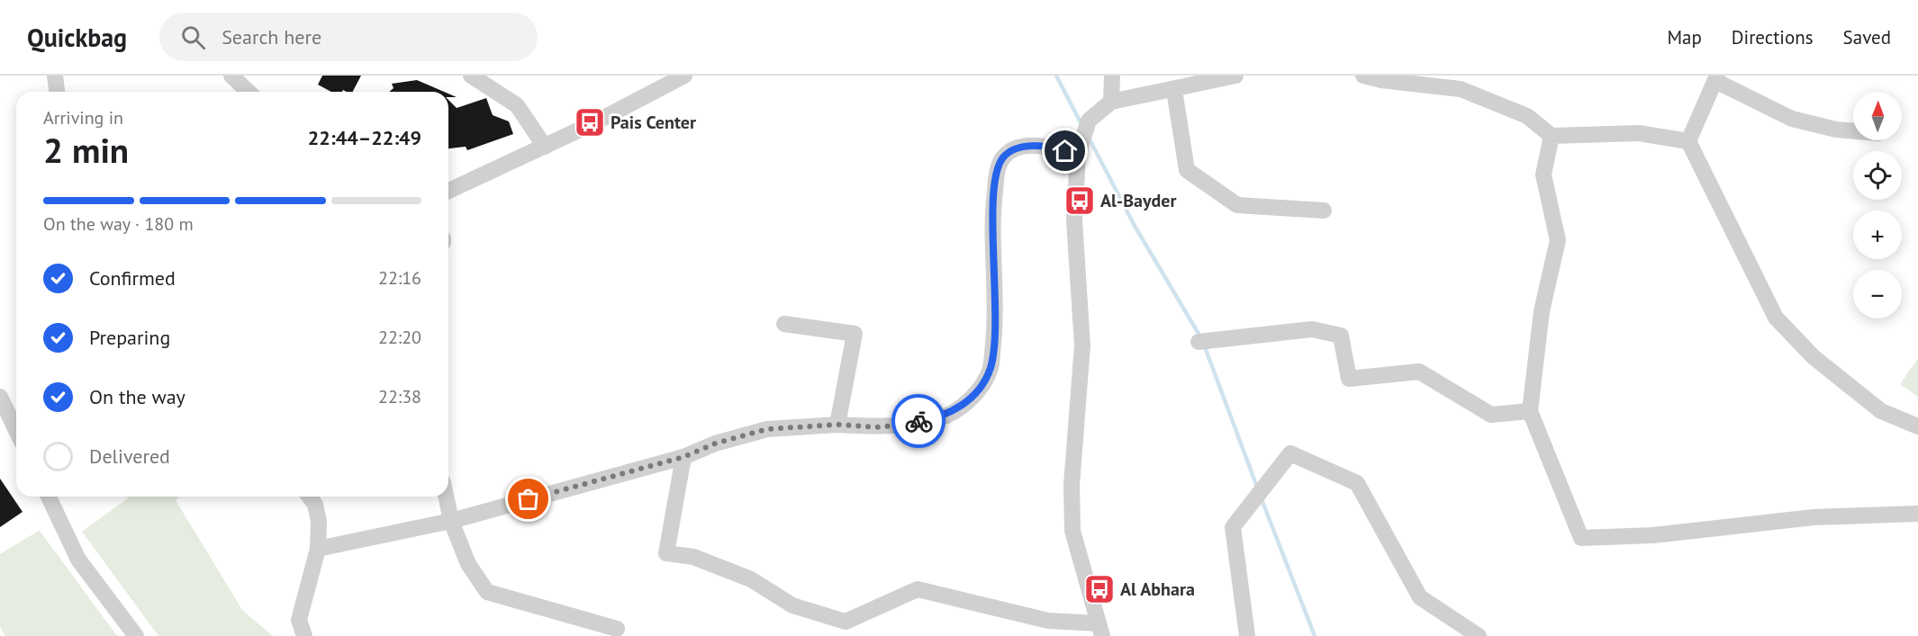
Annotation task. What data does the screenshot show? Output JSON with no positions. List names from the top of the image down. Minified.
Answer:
{"places":{"bus stop":["Pais Center","Al-Bayder","Al Abhara"]},"north":"top","page":{"header":"Quickbag","search":"Search here","nav":["Map","Directions","Saved"],"map_buttons":["+","−"],"heading":["2 min","Arriving in","22:44–22:49"],"bar":"On the way · 180 m","list":[["Confirmed","22:16"],["Preparing","22:20"],["On the way","22:38"],"Delivered"]}}
